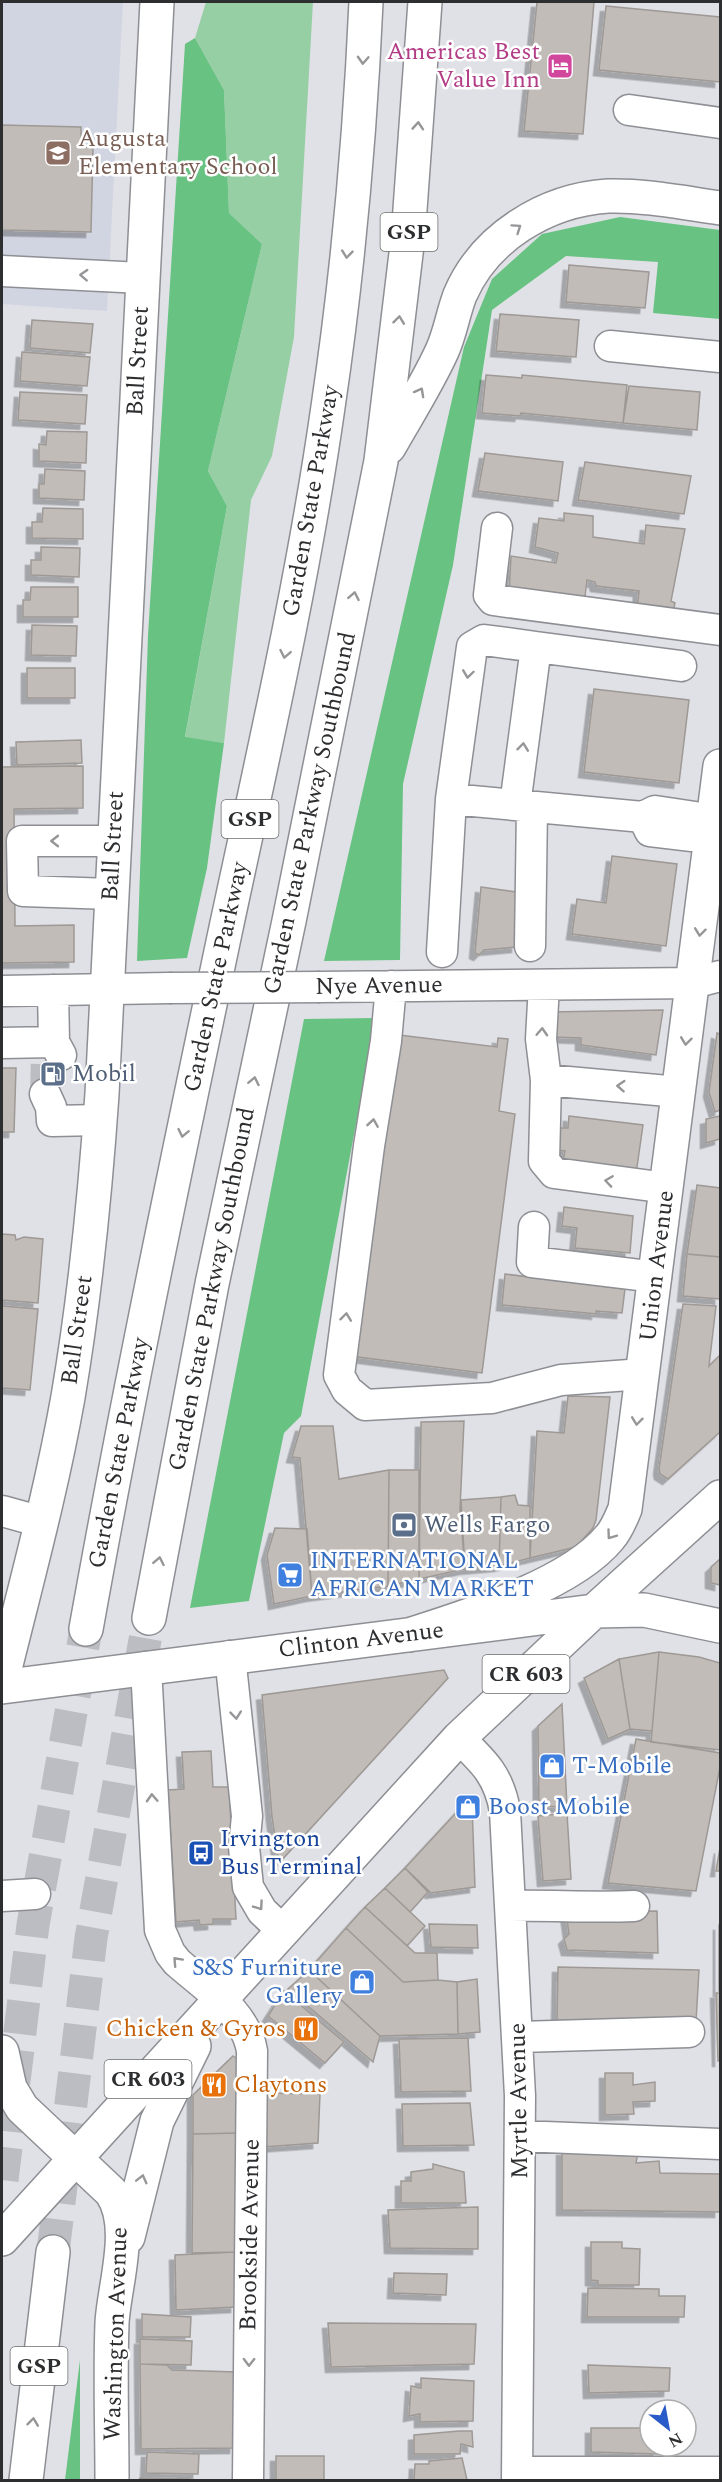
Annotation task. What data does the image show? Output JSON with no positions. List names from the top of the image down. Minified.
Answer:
{"streets":{"main road":["GSP","Ball Street","Garden State Parkway","Garden State Parkway Southbound","Union Avenue","Clinton Avenue","CR 603","Washington Avenue"],"street":["Nye Avenue","Myrtle Avenue","Brookside Avenue"]},"crossings":[["Ball Street","Nye Avenue"],["Nye Avenue","Union Avenue"],["Union Avenue","Clinton Avenue"],["Clinton Avenue","CR 603"],["Clinton Avenue","Brookside Avenue"],["CR 603","Myrtle Avenue"],["CR 603","Brookside Avenue"],["CR 603","Washington Avenue"]],"one_way":["Garden State Parkway","Garden State Parkway Southbound"],"places":{"hotel":["Americas Best Value Inn"],"school or university":["Augusta Elementary School"],"fuel station":["Mobil"],"bank":["Wells Fargo"],"supermarket":["INTERNATIONAL AFRICAN MARKET"],"shop":["T-Mobile","Boost Mobile","S&S Furniture Gallery"],"bus stop":["Irvington Bus Terminal"],"restaurant":["Chicken & Gyros","Claytons"]},"north":"bottom right"}
